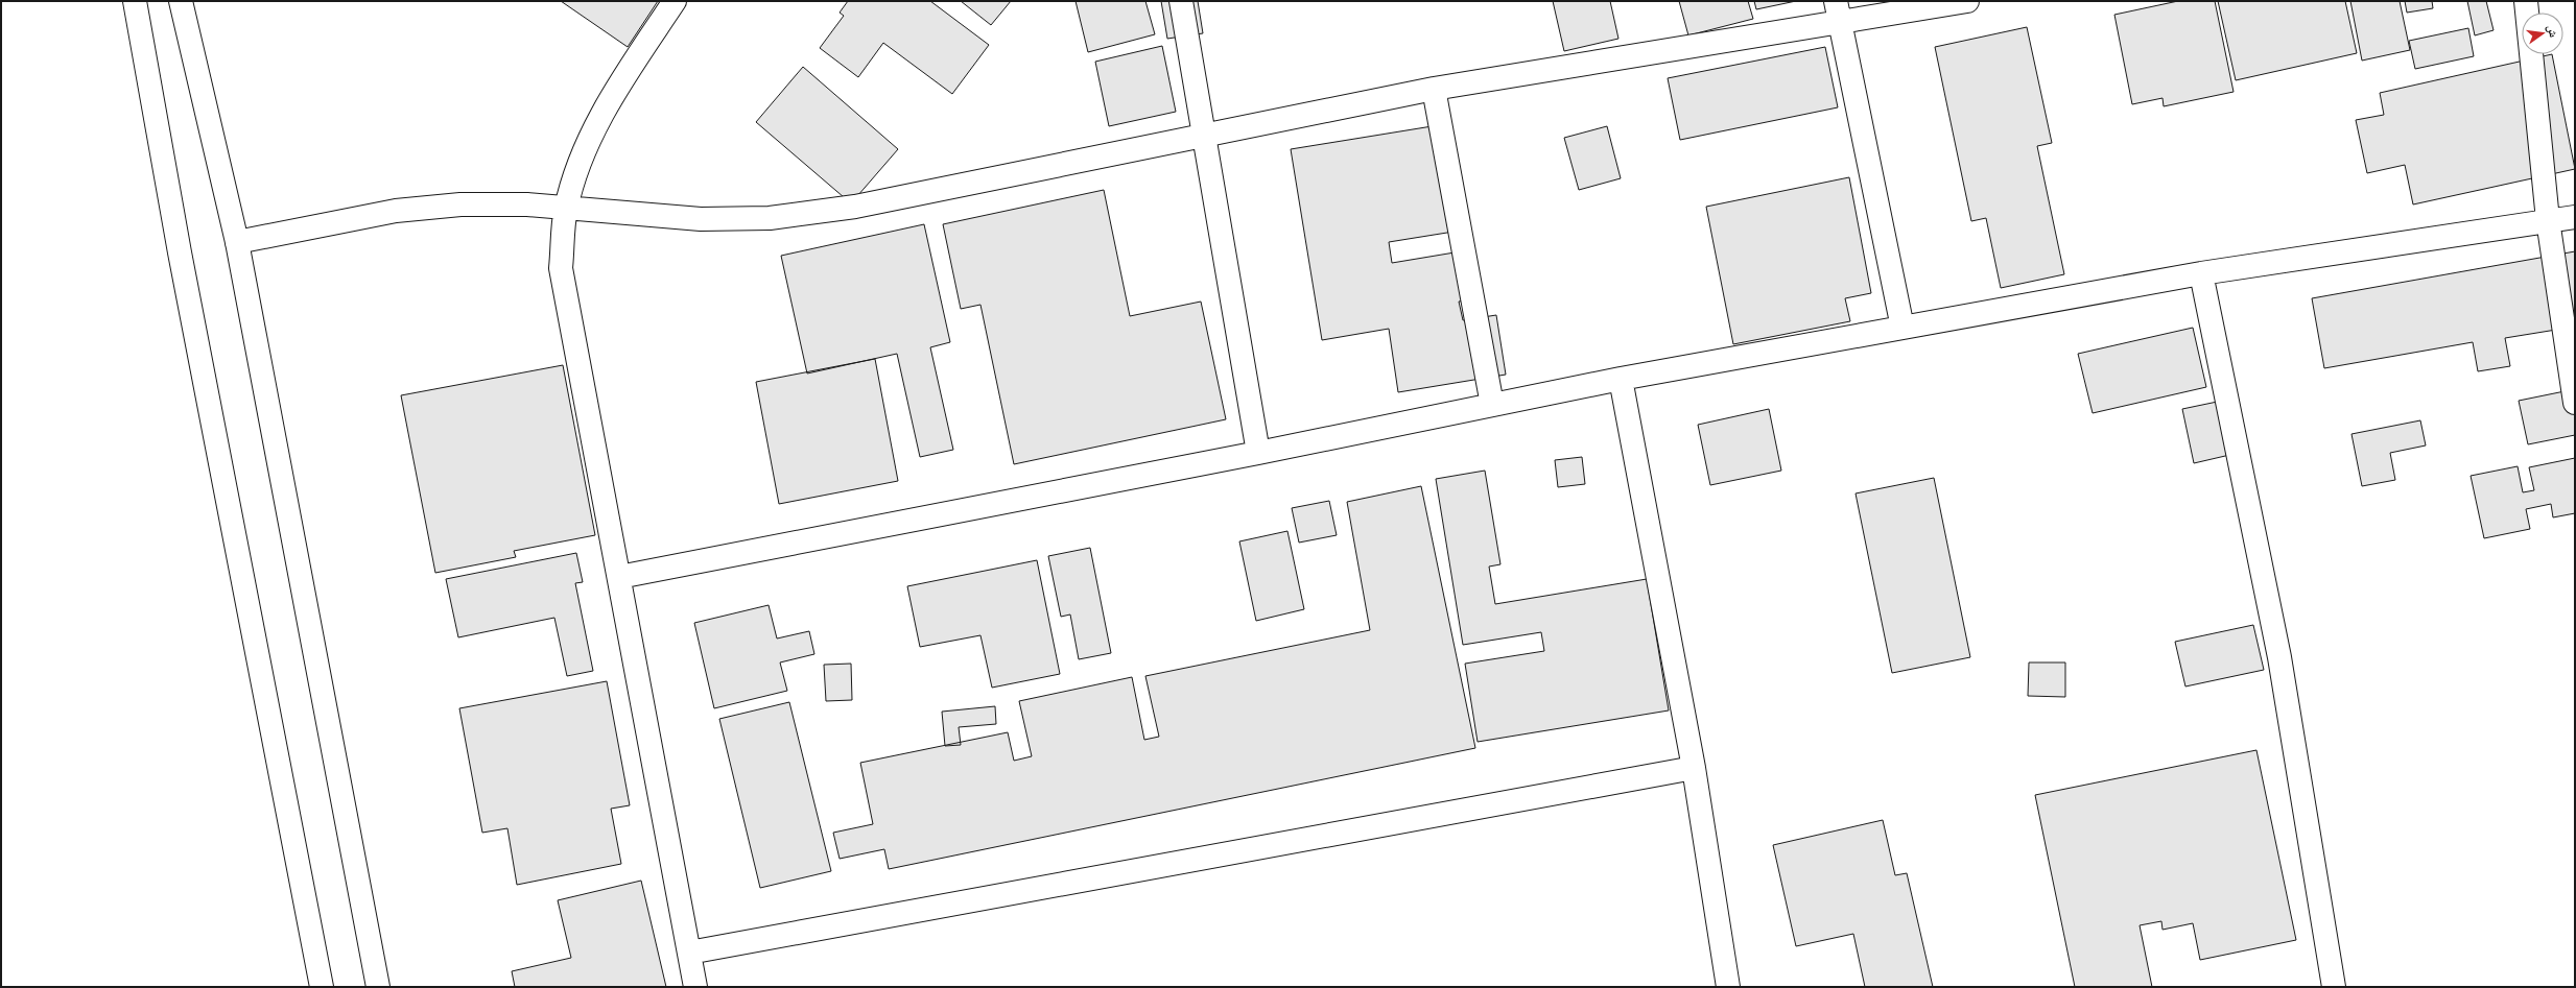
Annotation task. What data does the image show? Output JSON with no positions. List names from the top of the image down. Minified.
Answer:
{"north":"right"}
